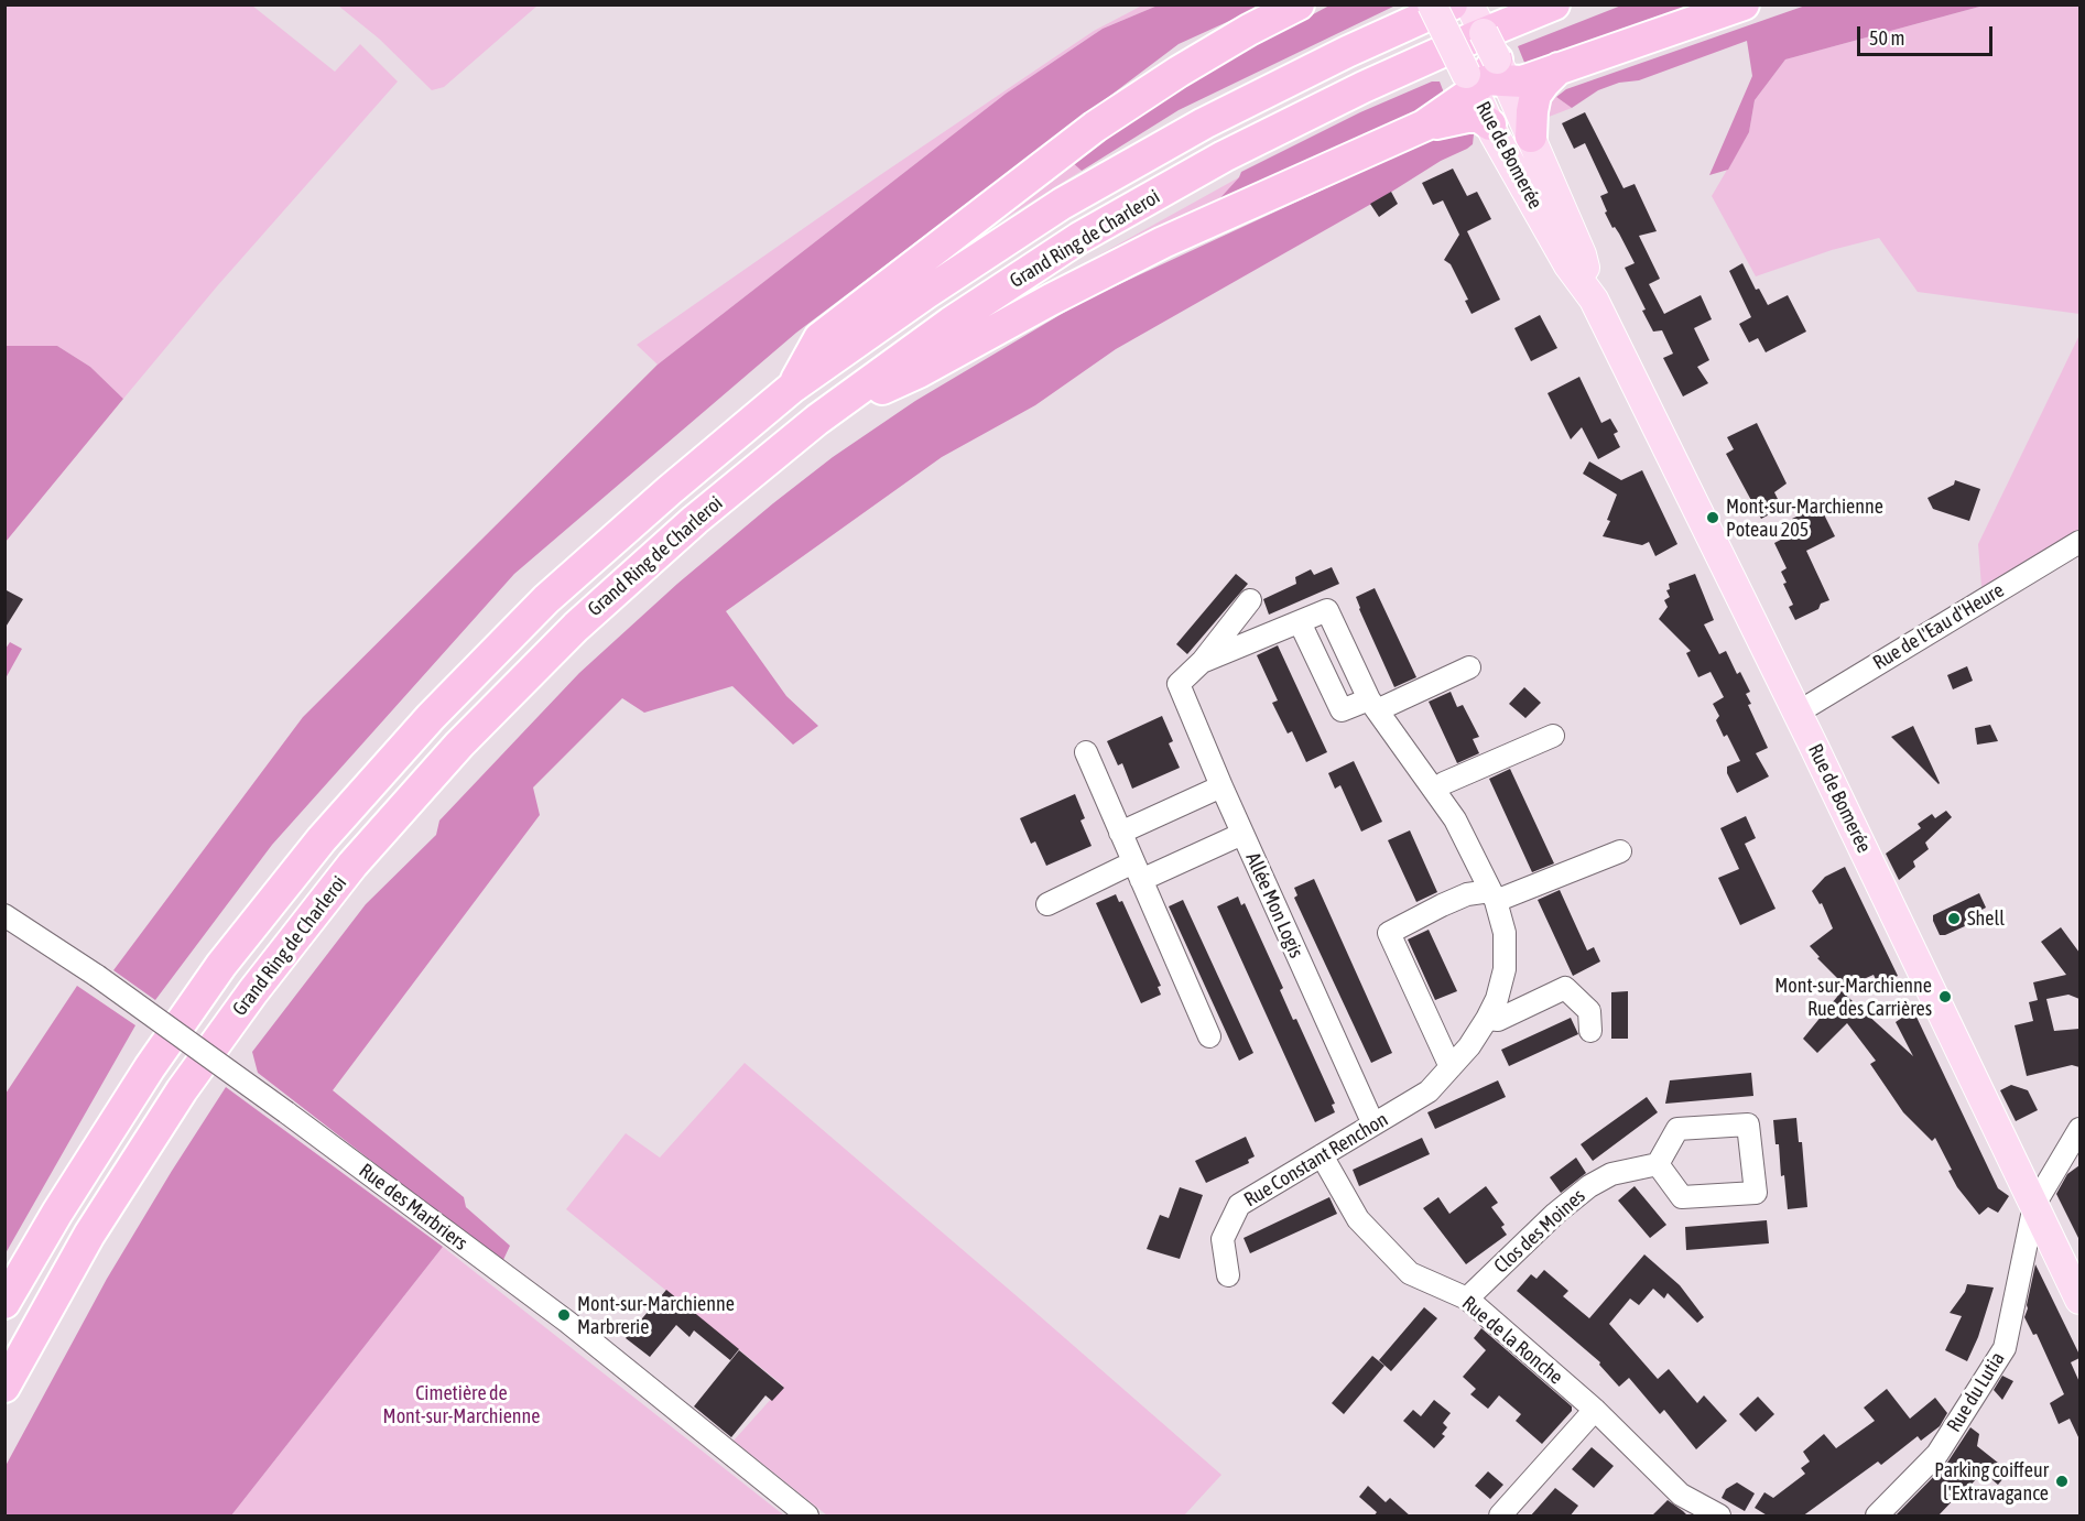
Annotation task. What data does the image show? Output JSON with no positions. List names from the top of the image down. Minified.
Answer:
{"streets":{"highway":["Grand Ring de Charleroi"],"main road":["Rue de Bomerée"],"street":["Rue de l'Eau d'Heure","Allée Mon Logis","Rue Constant Renchon","Rue des Marbriers","Clos des Moines","Rue de la Ronche","Rue du Lutia"]},"crossings":[["Rue de Bomerée","Rue de l'Eau d'Heure"],["Rue de Bomerée","Rue du Lutia"],["Allée Mon Logis","Rue Constant Renchon"],["Rue Constant Renchon","Rue de la Ronche"],["Clos des Moines","Rue de la Ronche"]],"parks":["Cimetière de Mont-sur-Marchienne"],"places":["Mont-sur-Marchienne Poteau 205","Shell","Mont-sur-Marchienne Rue des Carrières","Mont-sur-Marchienne Marbrerie","Parking coiffeur l'Extravagance"],"scale_bar":"50 m"}
